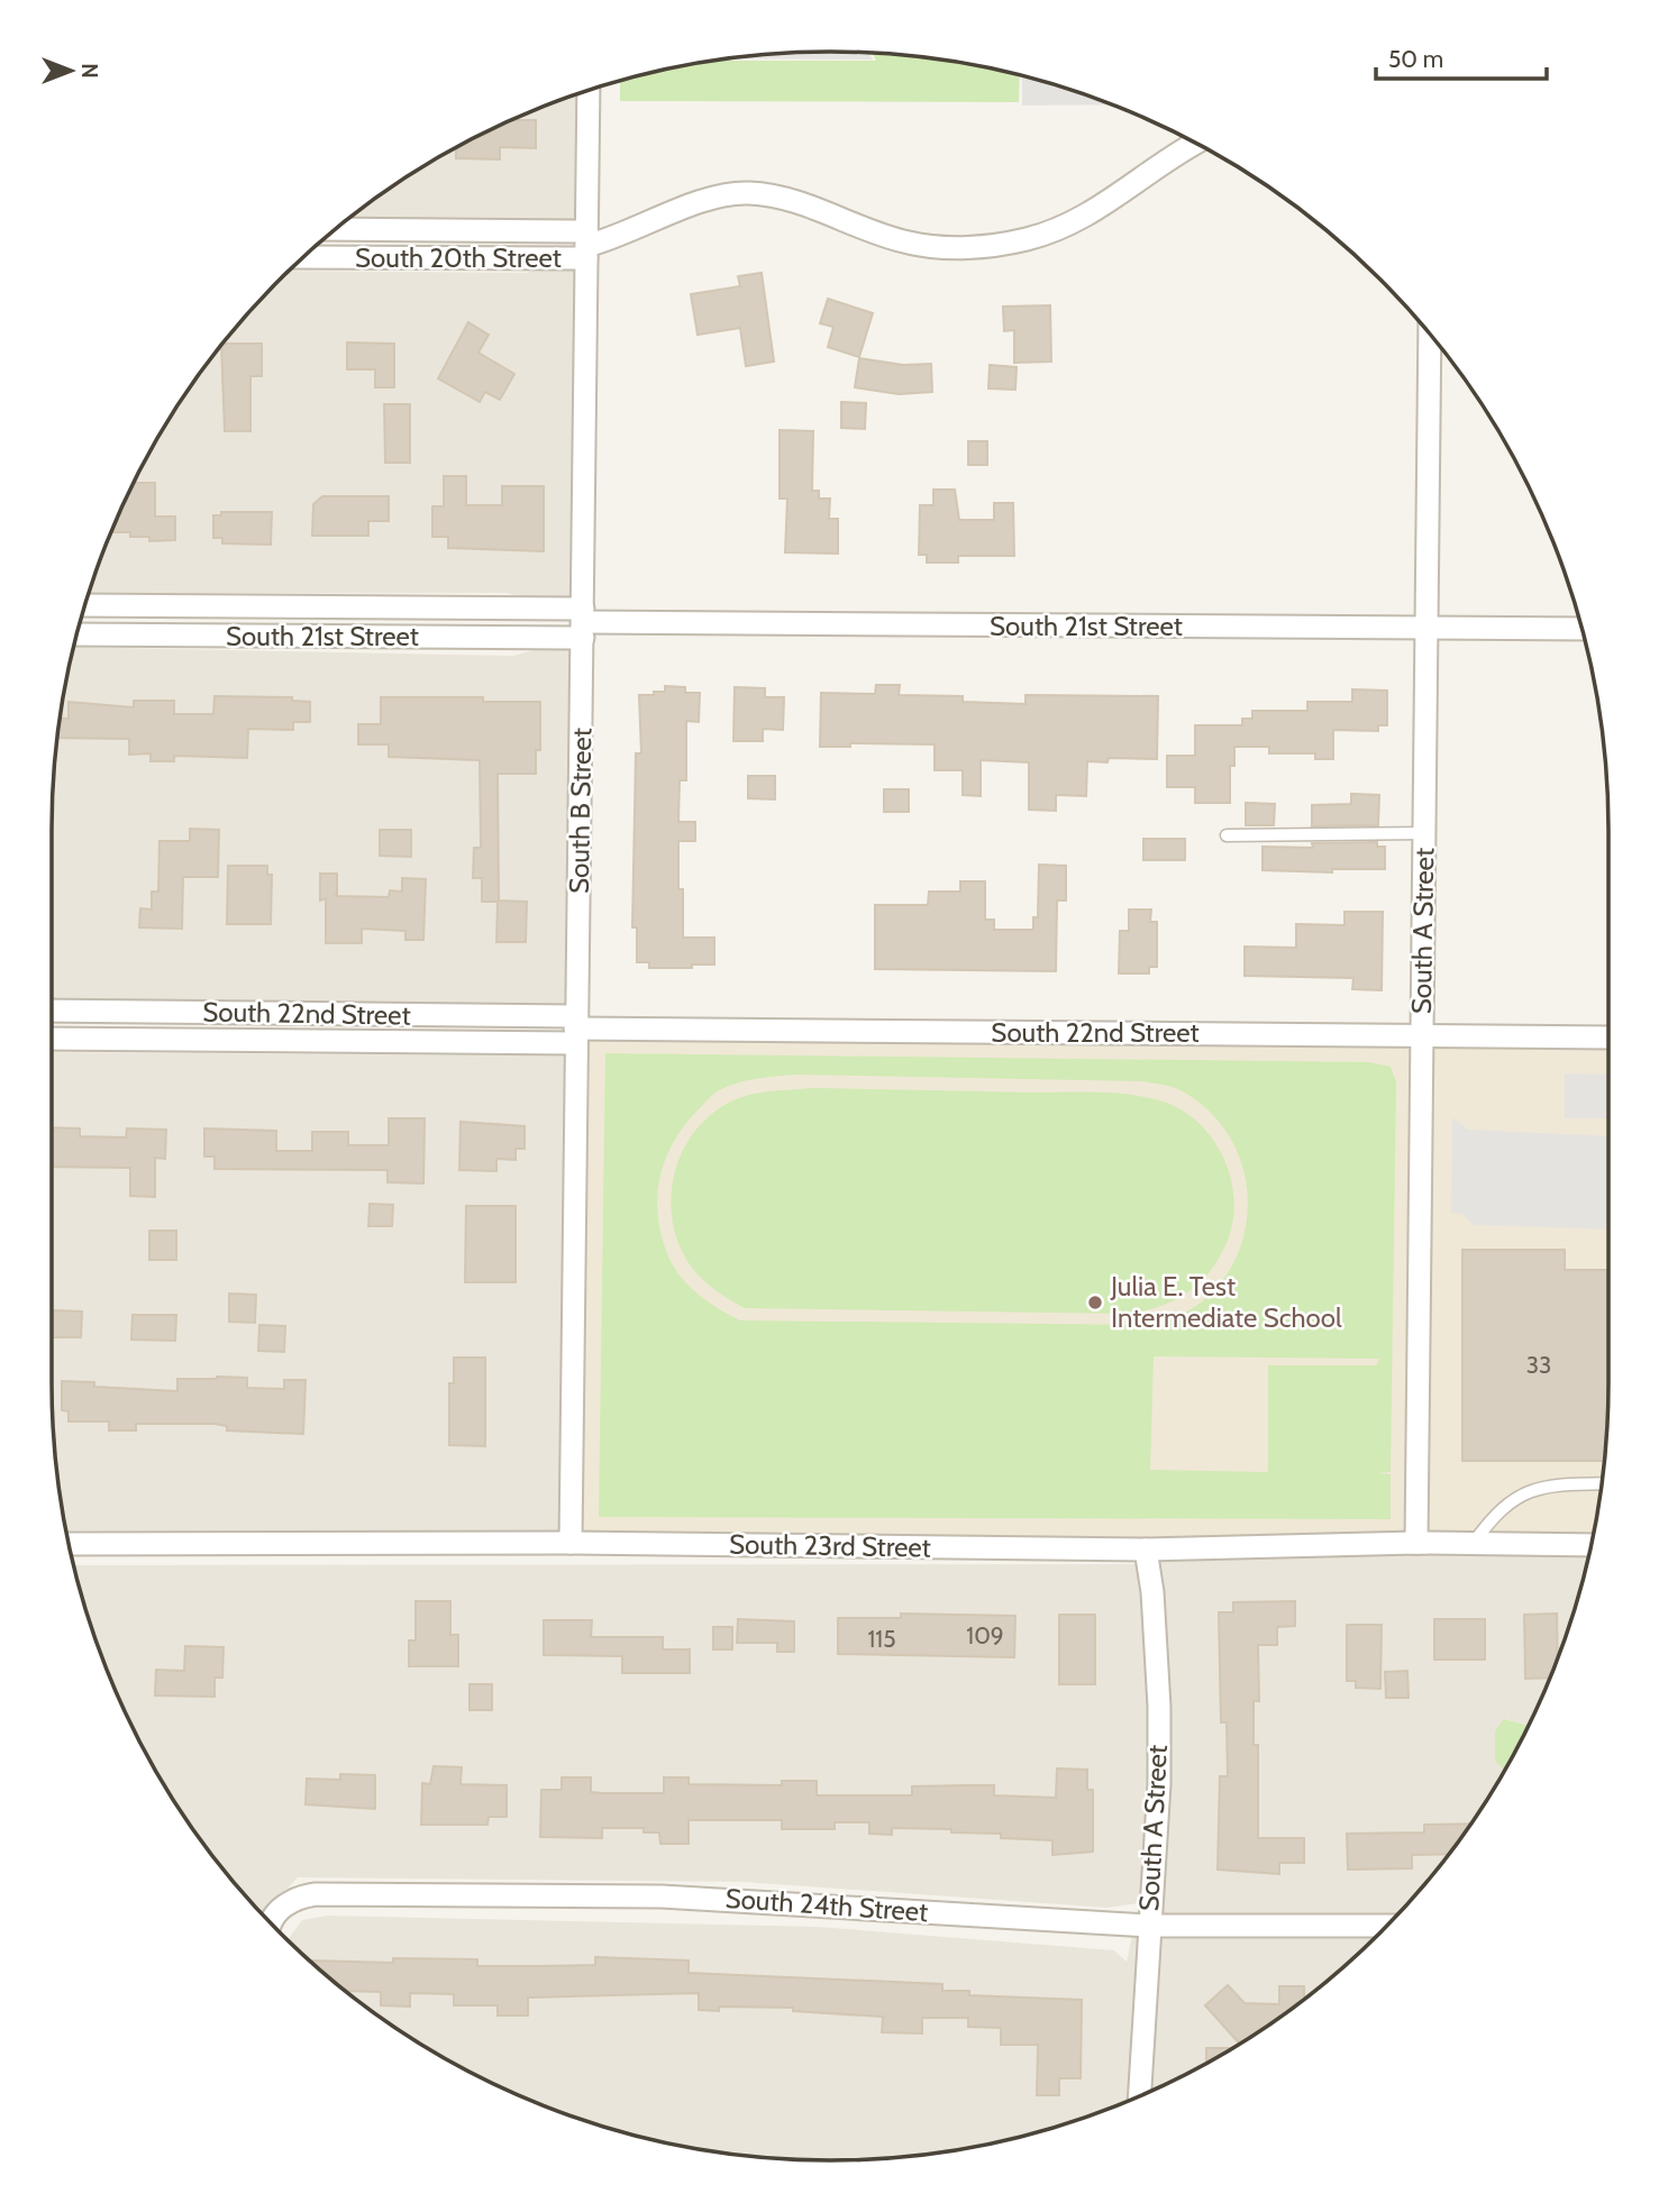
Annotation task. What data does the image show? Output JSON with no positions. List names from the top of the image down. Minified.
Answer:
{"streets":{"street":["South 20th Street","South 21st Street","South B Street","South A Street","South 22nd Street","South 23rd Street","South 24th Street"]},"crossings":[["South 20th Street","South B Street"],["South 21st Street","South B Street"],["South 21st Street","South A Street"],["South B Street","South 22nd Street"],["South B Street","South 23rd Street"],["South A Street","South 22nd Street"],["South A Street","South 23rd Street"],["South A Street","South 24th Street"]],"places":["Julia E. Test Intermediate School"],"house_numbers":["33","109","115"],"scale_bar":"50 m","north":"right"}
